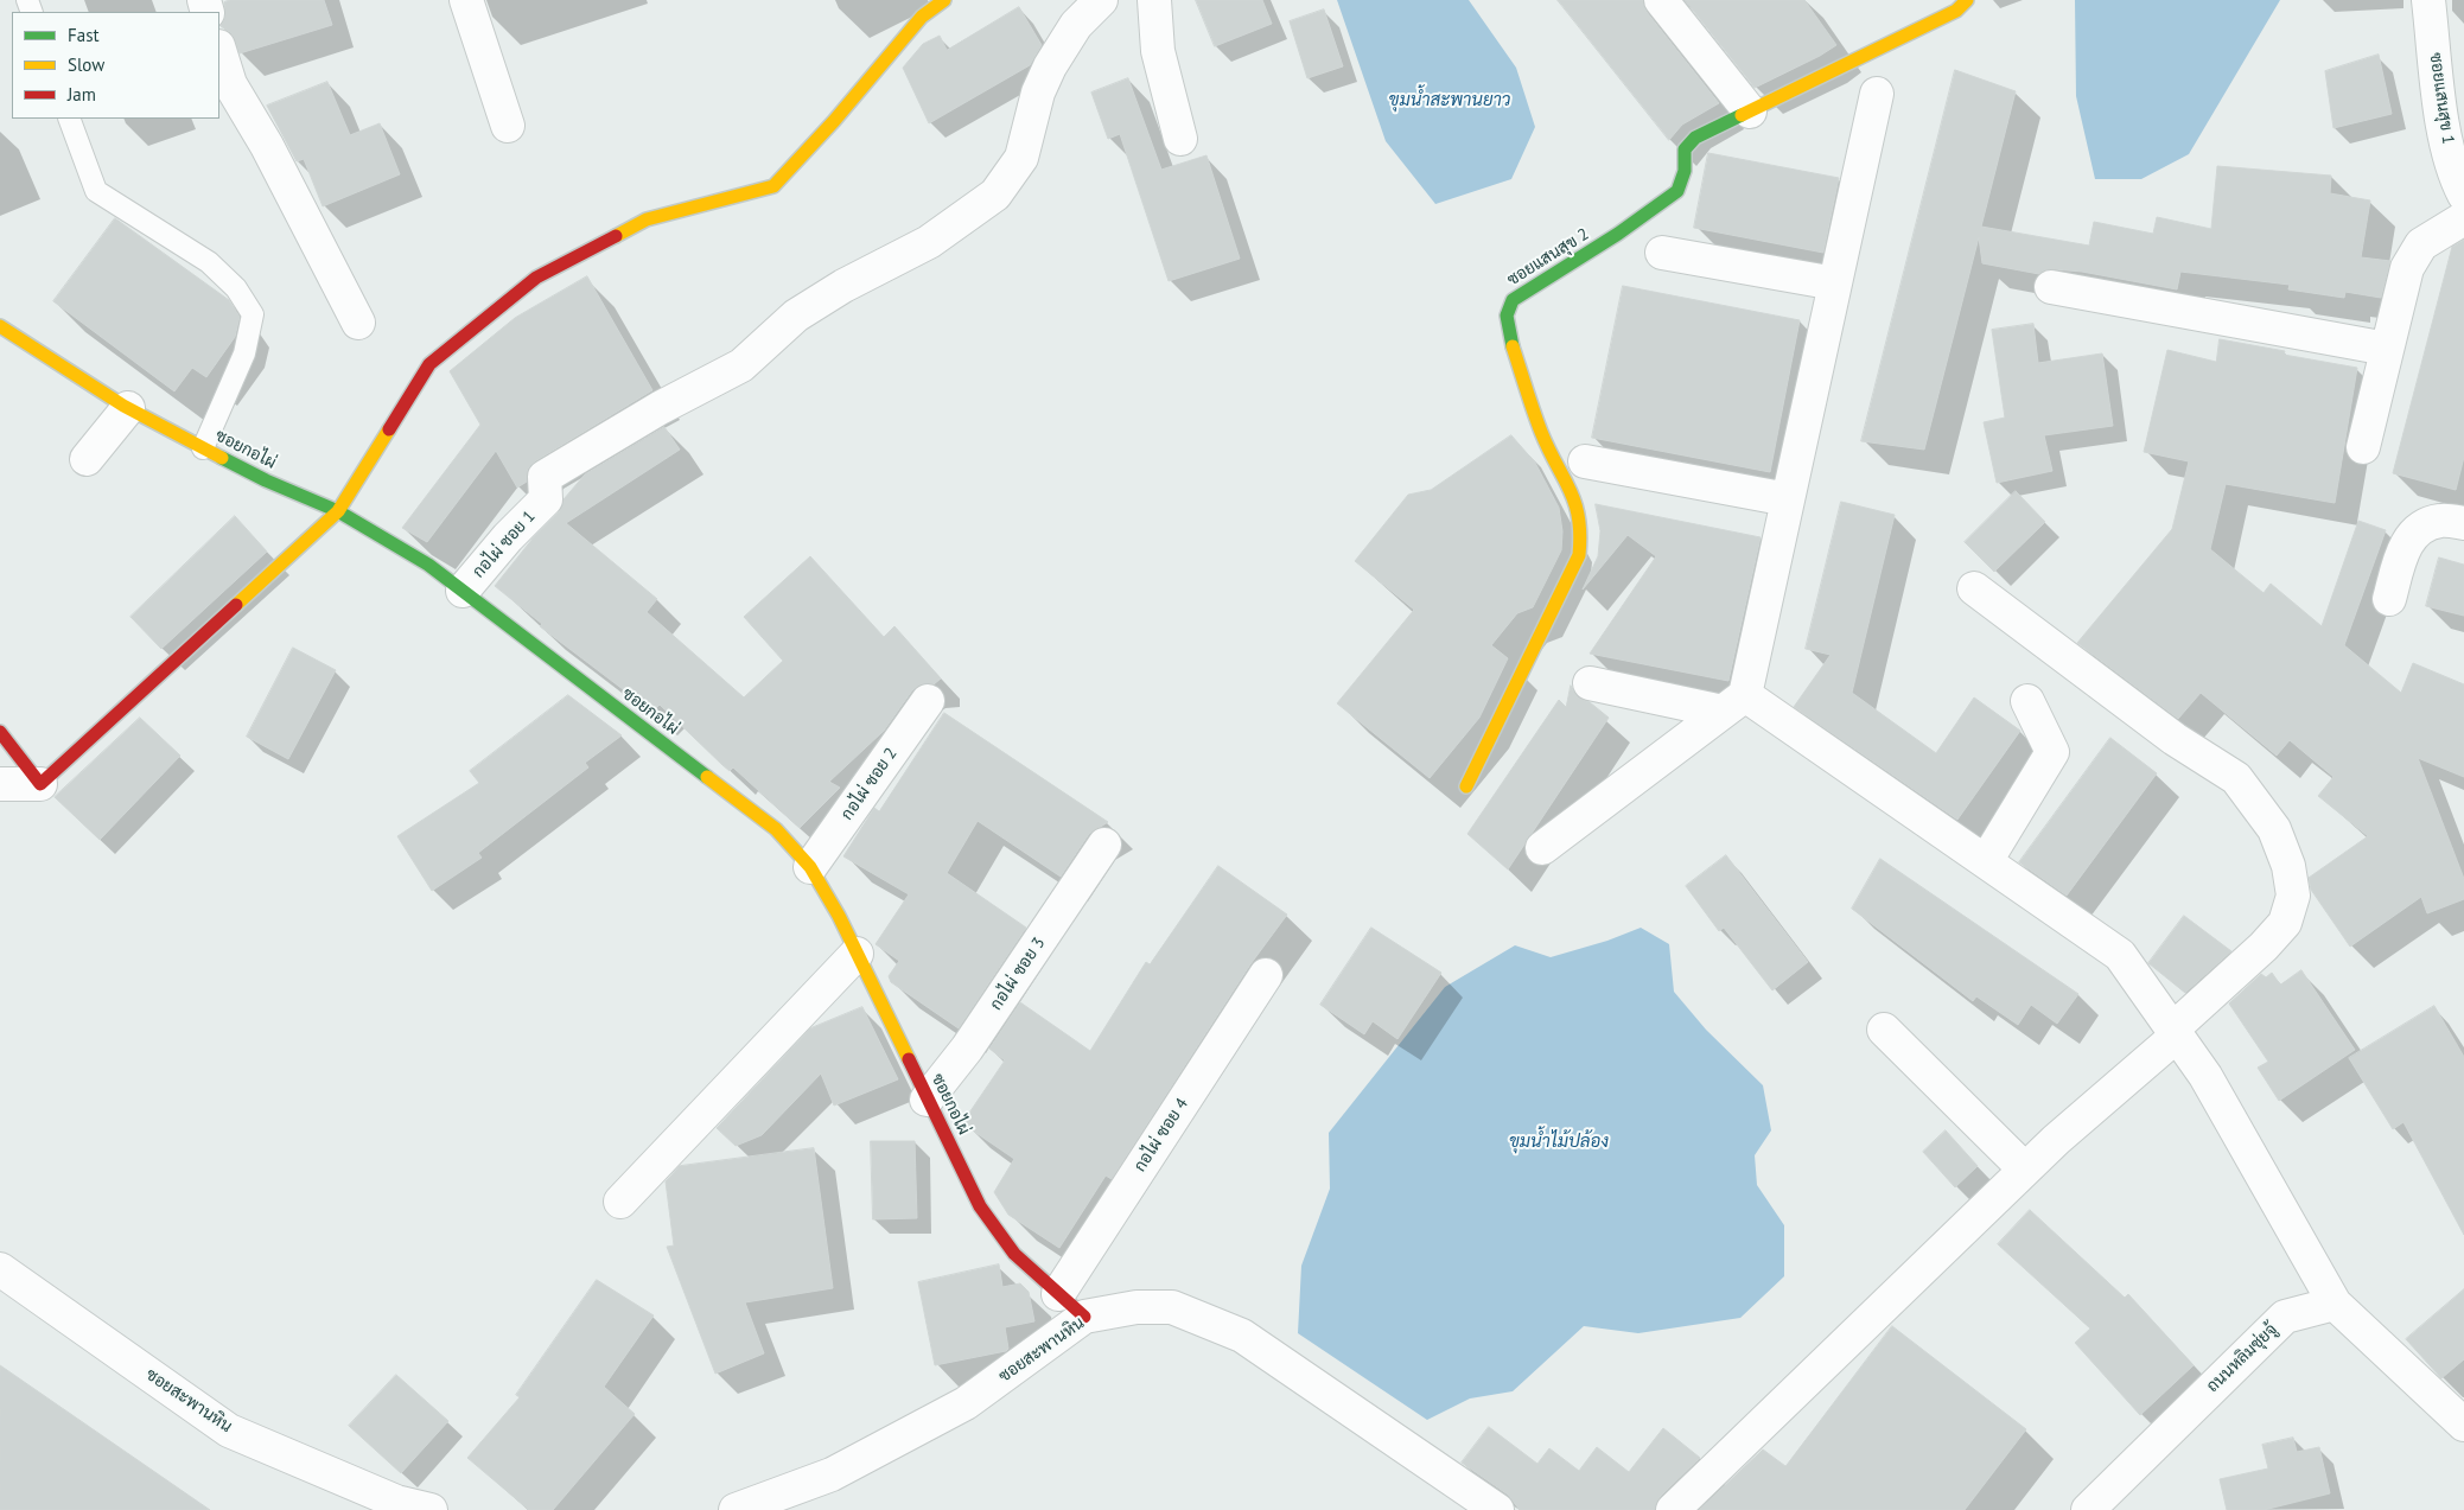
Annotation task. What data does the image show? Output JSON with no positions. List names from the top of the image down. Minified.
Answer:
{"streets":{"street":["ซอยแสนสุข 1","ซอยแสนสุข 2","ซอยกอไผ่","กอไผ่ ซอย 1","กอไผ่ ซอย 2","กอไผ่ ซอย 3","กอไผ่ ซอย 4","ซอยสะพานหิน","ถนนหลิมซุ่ยจู้"]},"crossings":[["ซอยกอไผ่","กอไผ่ ซอย 1"],["ซอยกอไผ่","กอไผ่ ซอย 2"],["ซอยกอไผ่","กอไผ่ ซอย 3"],["ซอยกอไผ่","กอไผ่ ซอย 4"],["ซอยกอไผ่","ซอยสะพานหิน"]],"water":["ขุมน้ำสะพานยาว","ขุมน้ำไม้ปล้อง"],"legend":["Fast","Slow","Jam"]}
